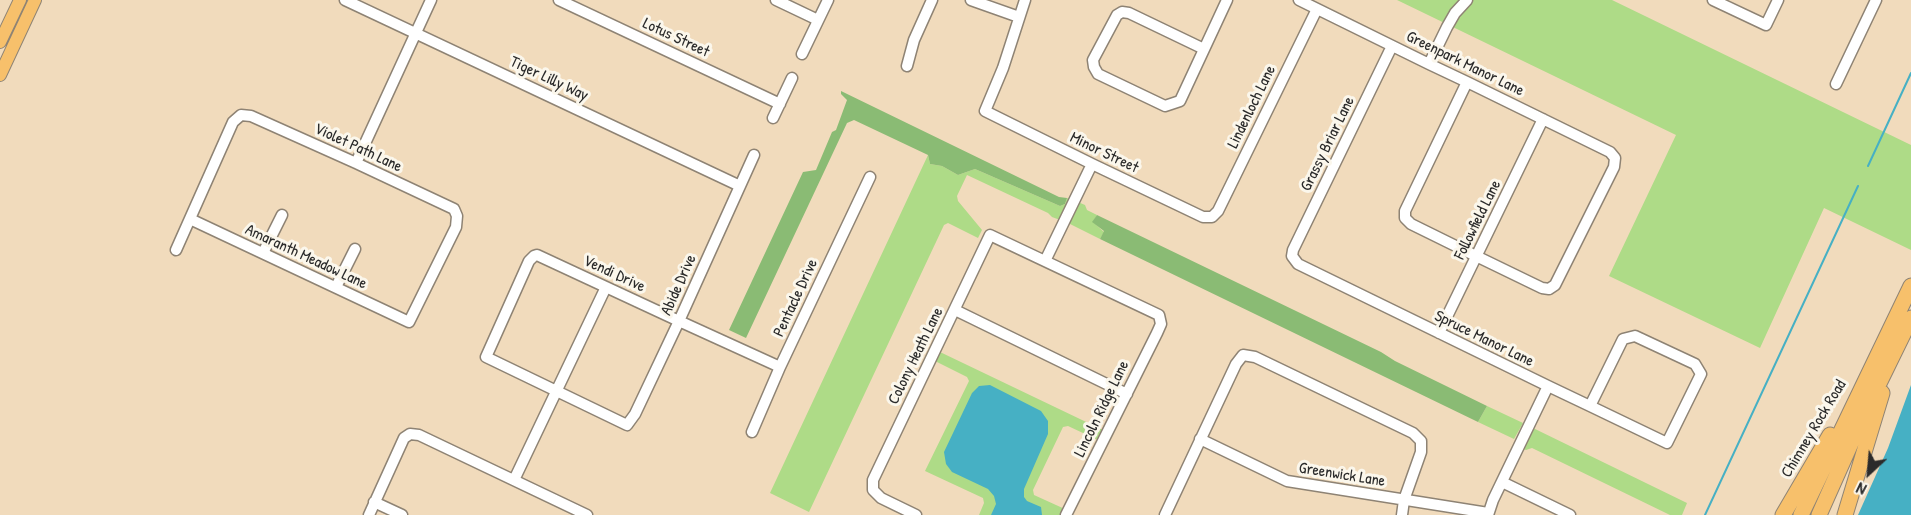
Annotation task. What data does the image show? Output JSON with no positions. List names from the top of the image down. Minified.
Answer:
{"streets":{"highway":["Chimney Rock Road"],"street":["Lotus Street","Greenpark Manor Lane","Tiger Lilly Way","Lindenloch Lane","Grassy Briar Lane","Violet Path Lane","Minor Street","Followfield Lane","Amaranth Meadow Lane","Vendi Drive","Abide Drive","Pentacle Drive","Spruce Manor Lane","Colony Heath Lane","Lincoln Ridge Lane","Greenwick Lane"]},"crossings":[["Greenpark Manor Lane","Lindenloch Lane"],["Greenpark Manor Lane","Grassy Briar Lane"],["Greenpark Manor Lane","Followfield Lane"],["Tiger Lilly Way","Abide Drive"],["Lindenloch Lane","Minor Street"],["Grassy Briar Lane","Spruce Manor Lane"],["Violet Path Lane","Amaranth Meadow Lane"],["Followfield Lane","Spruce Manor Lane"],["Vendi Drive","Abide Drive"],["Vendi Drive","Pentacle Drive"],["Colony Heath Lane","Lincoln Ridge Lane"]],"north":"bottom left"}
